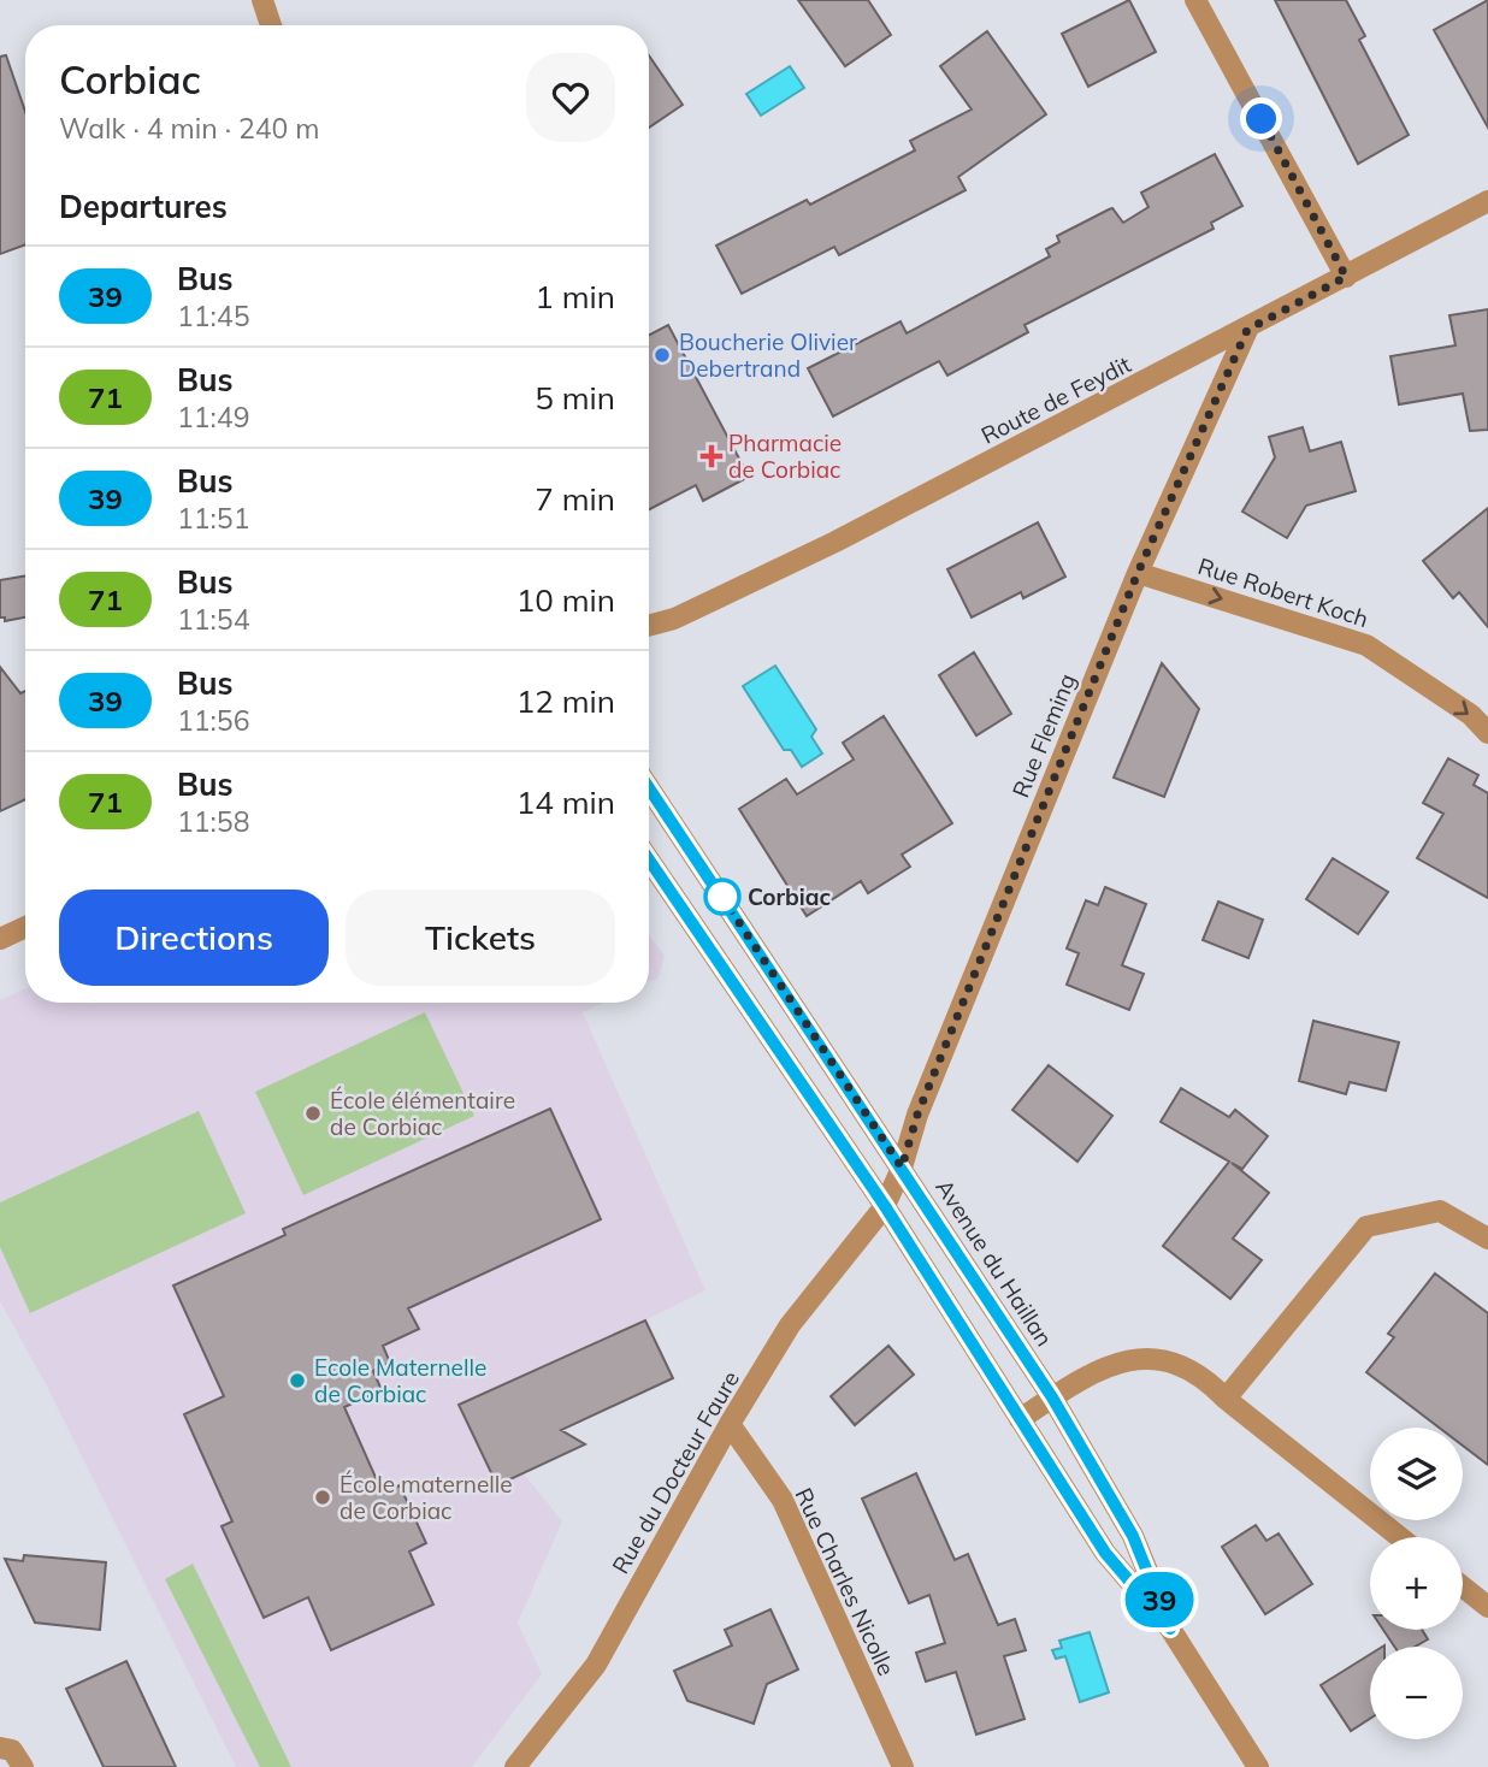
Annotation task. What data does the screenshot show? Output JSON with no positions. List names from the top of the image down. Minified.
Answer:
{"streets":{"street":["Route de Feydit","Rue Robert Koch","Rue Fleming","Avenue du Haillan","Rue du Docteur Faure","Rue Charles Nicolle"]},"crossings":[["Route de Feydit","Rue Fleming"],["Rue Robert Koch","Rue Fleming"],["Rue Fleming","Avenue du Haillan"],["Rue Fleming","Rue du Docteur Faure"],["Avenue du Haillan","Rue du Docteur Faure"],["Rue du Docteur Faure","Rue Charles Nicolle"]],"one_way":["Rue Robert Koch"],"places":{"other":["Boucherie Olivier Debertrand","Corbiac","École élémentaire de Corbiac","Ecole Maternelle de Corbiac","École maternelle de Corbiac"],"health":["Pharmacie de Corbiac"]},"lines":["bus line 39"],"page":{"on_map":"39","heading":[["Corbiac","Walk · 4 min · 240 m"],"Departures"],"list":[{"mark":"39","name":"Bus","note":"11:45","value":"1 min"},{"mark":"71","name":"Bus","note":"11:49","value":"5 min"},{"mark":"39","name":"Bus","note":"11:51","value":"7 min"},{"mark":"71","name":"Bus","note":"11:54","value":"10 min"},{"mark":"39","name":"Bus","note":"11:56","value":"12 min"},{"mark":"71","name":"Bus","note":"11:58","value":"14 min"}],"buttons":["Directions","Tickets"],"map_buttons":["+","−"]}}
